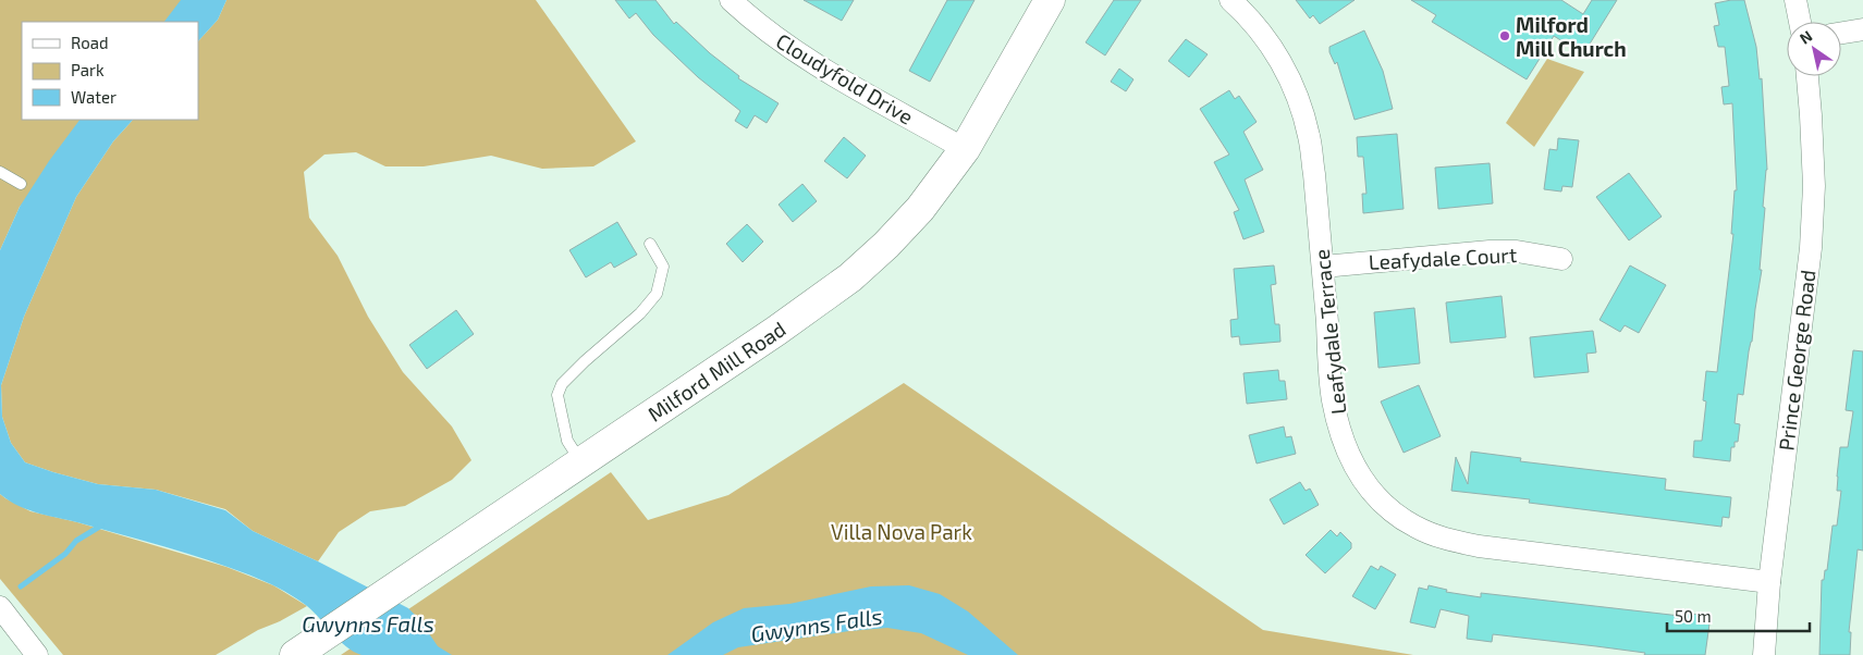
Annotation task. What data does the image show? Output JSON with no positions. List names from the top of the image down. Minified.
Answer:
{"streets":{"main road":["Milford Mill Road"],"street":["Cloudyfold Drive","Leafydale Court","Leafydale Terrace","Prince George Road"]},"crossings":[["Cloudyfold Drive","Milford Mill Road"],["Leafydale Court","Leafydale Terrace"],["Leafydale Terrace","Prince George Road"]],"water":["Gwynns Falls"],"parks":["Villa Nova Park"],"places":["Milford Mill Church"],"legend":["Road","Park","Water"],"scale_bar":"50 m","north":"top left"}
